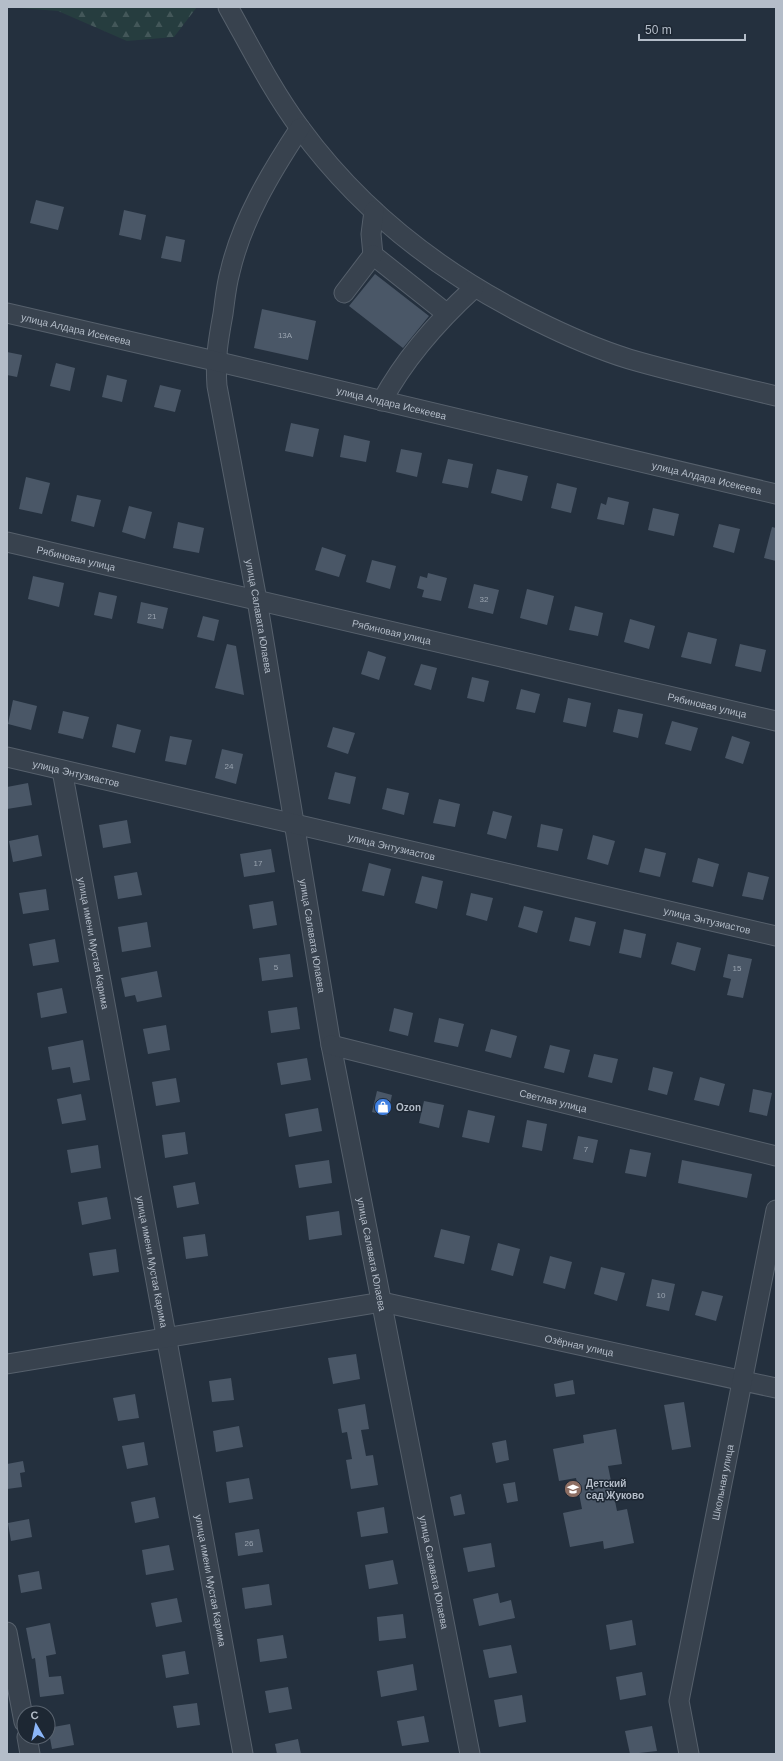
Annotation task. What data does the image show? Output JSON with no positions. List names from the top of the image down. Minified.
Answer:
{"streets":{"street":["улица Алдара Исекеева","Рябиновая улица","улица Салавата Юлаева","улица Энтузиастов","улица имени Мустая Карима","Светлая улица","Озёрная улица","Школьная улица"]},"crossings":[["улица Алдара Исекеева","улица Салавата Юлаева"],["Рябиновая улица","улица Салавата Юлаева"],["улица Салавата Юлаева","улица Энтузиастов"],["улица Салавата Юлаева","Светлая улица"],["улица Салавата Юлаева","Озёрная улица"],["улица Энтузиастов","улица имени Мустая Карима"],["Озёрная улица","Школьная улица"]],"places":{"shop":["Ozon"],"school or university":["Детский сад Жуково"]},"house_numbers":["13А","32","21","24","17","5","15","7","10","26"],"scale_bar":"50 m","north":"top"}
